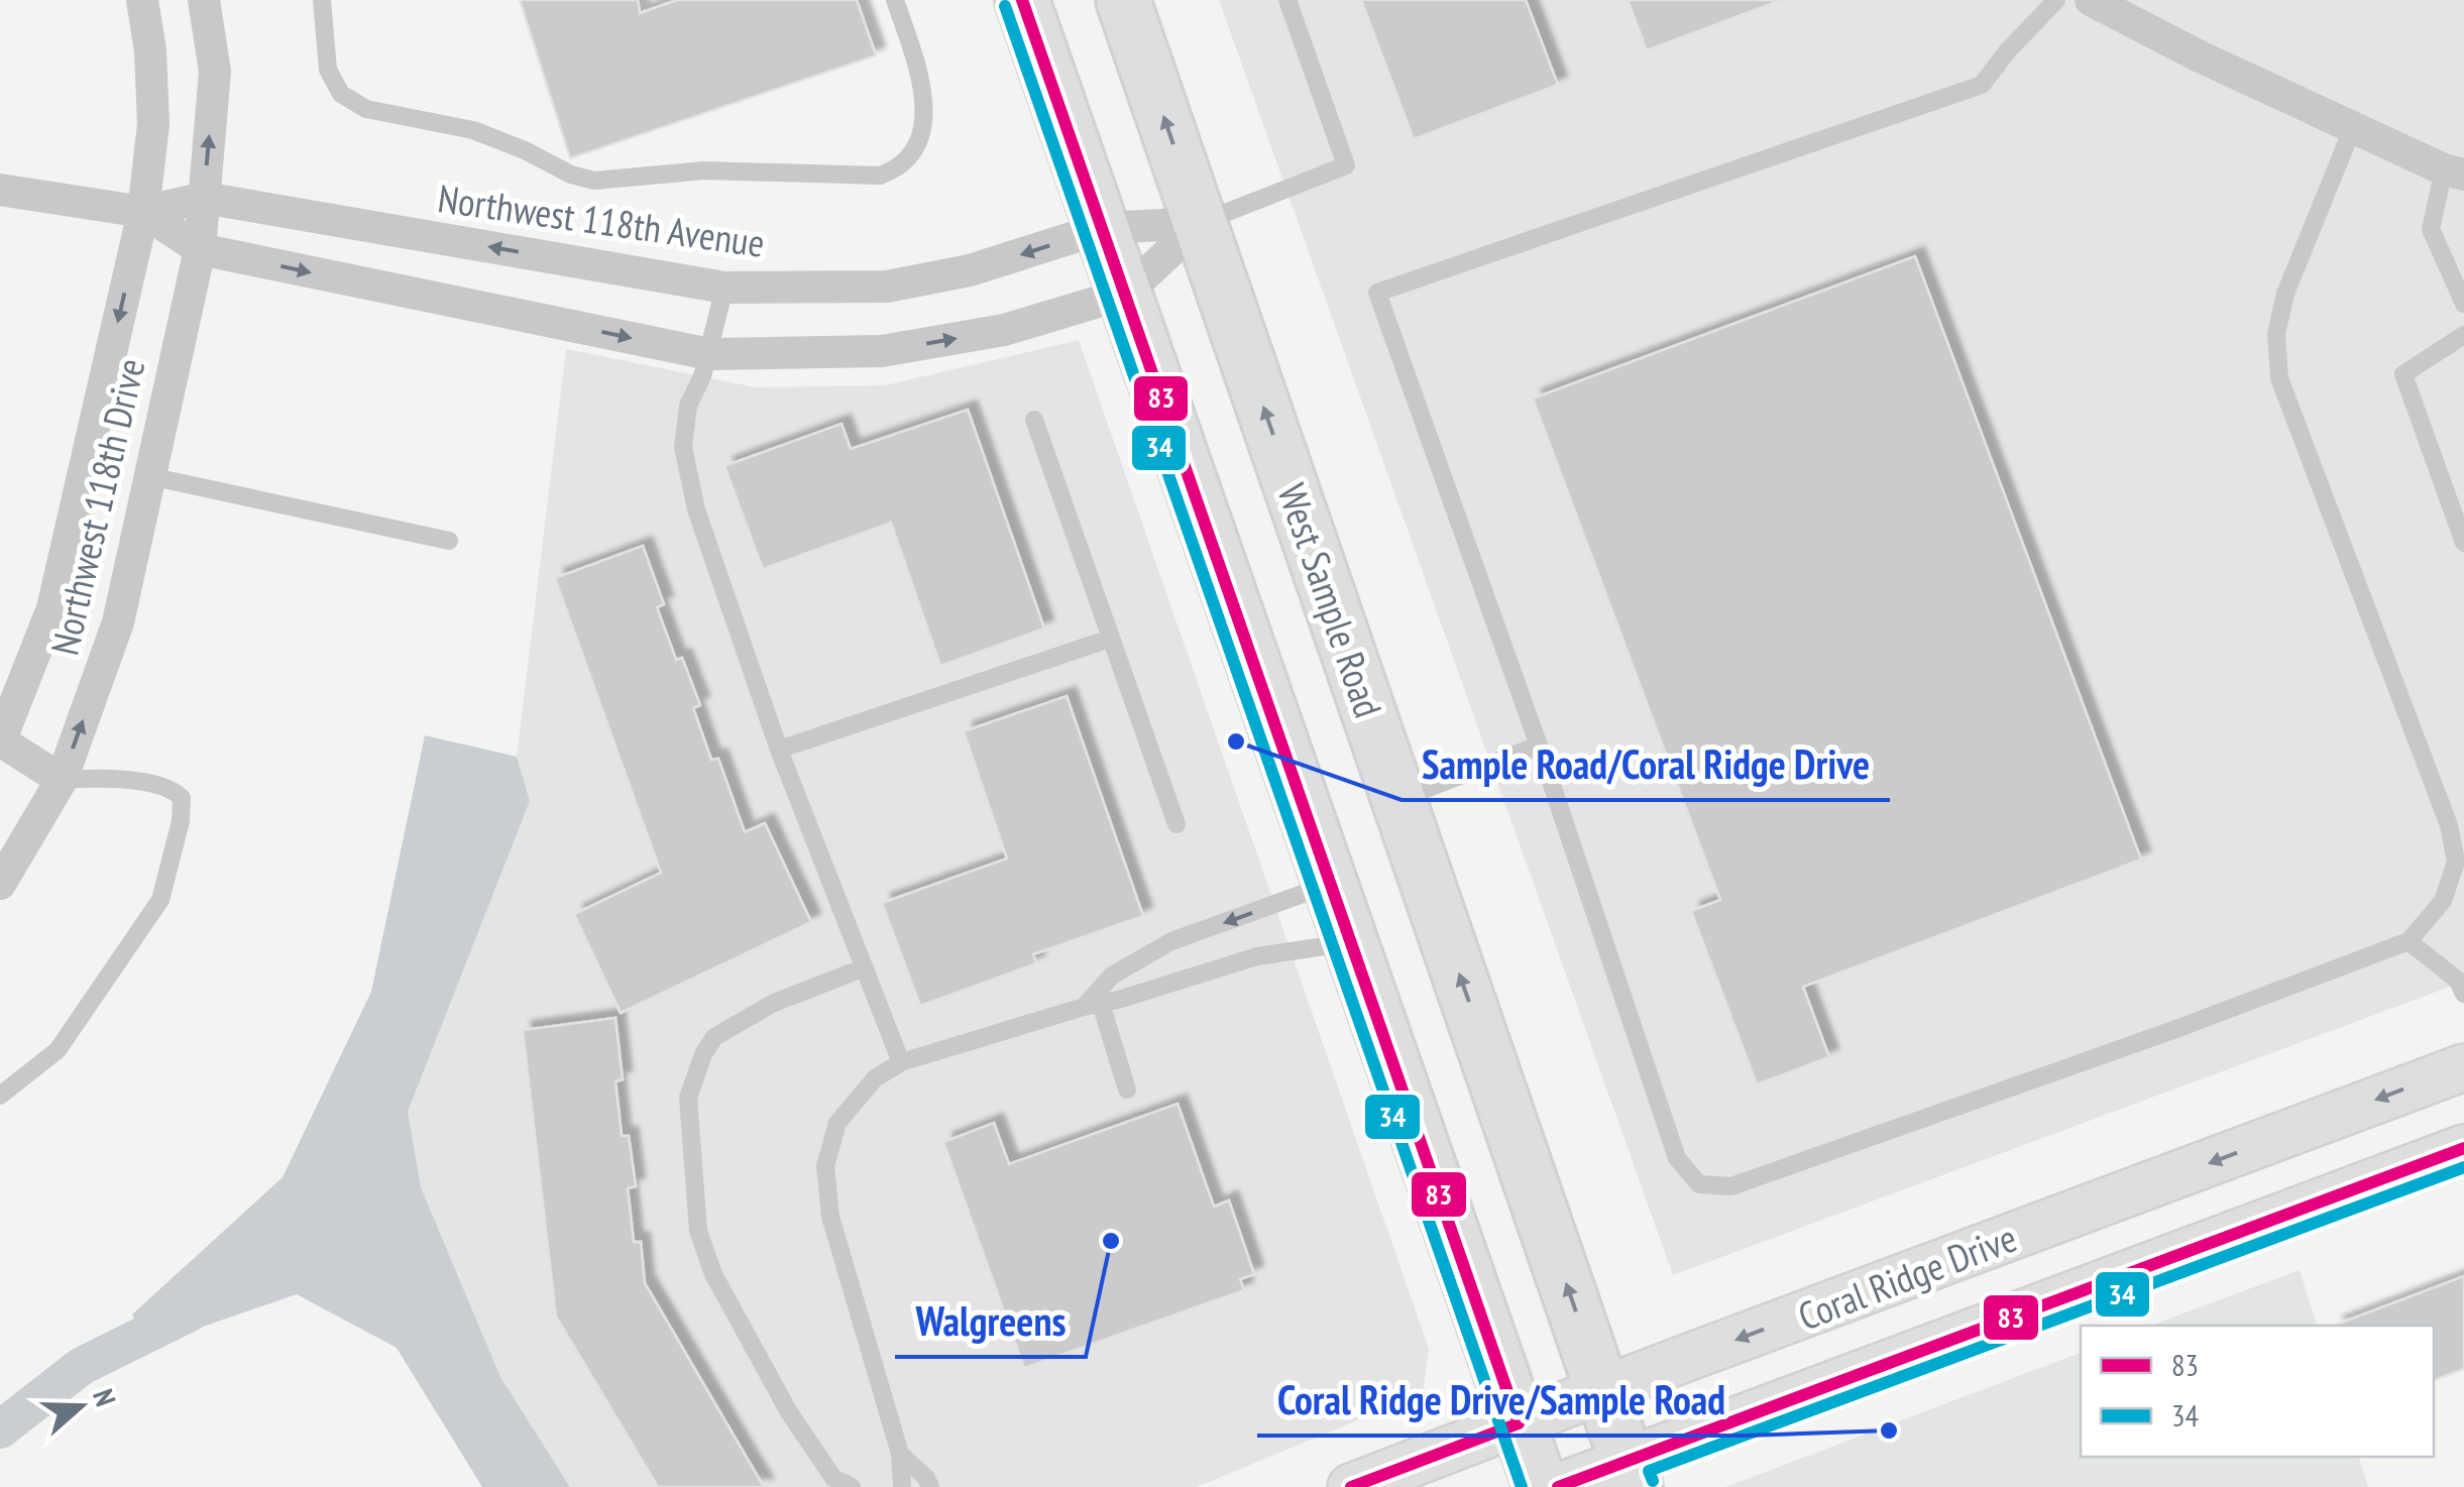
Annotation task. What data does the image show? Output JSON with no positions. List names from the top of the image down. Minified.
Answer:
{"streets":{"main road":["West Sample Road","Coral Ridge Drive"],"street":["Northwest 118th Avenue","Northwest 118th Drive"]},"crossings":[["Northwest 118th Avenue","Northwest 118th Drive"],["Northwest 118th Avenue","West Sample Road"],["West Sample Road","Coral Ridge Drive"]],"places":["Sample Road/Coral Ridge Drive","Walgreens","Coral Ridge Drive/Sample Road"],"lines":["transit line 83","transit line 34"],"legend":["83","34"],"north":"right"}
